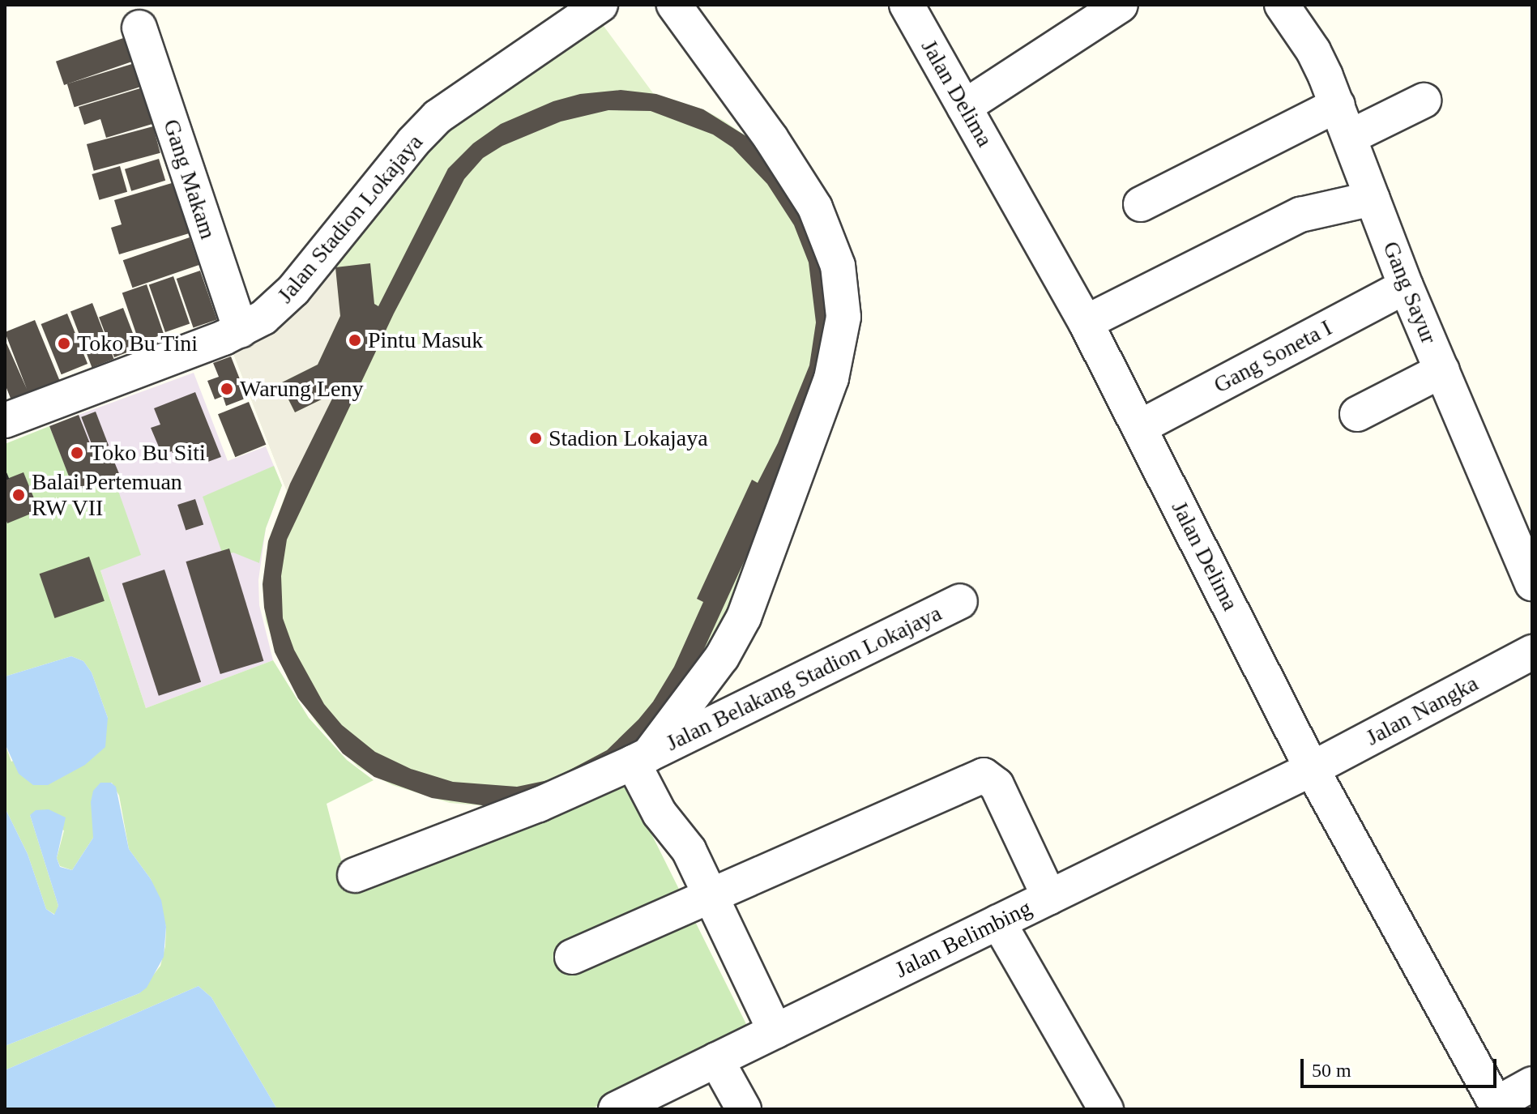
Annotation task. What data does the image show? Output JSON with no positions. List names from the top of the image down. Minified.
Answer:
{"streets":{"street":["Jalan Delima","Gang Makam","Jalan Stadion Lokajaya","Gang Sayur","Gang Soneta I","Jalan Belakang Stadion Lokajaya","Jalan Nangka","Jalan Belimbing"]},"crossings":[["Jalan Delima","Gang Soneta I"],["Jalan Delima","Jalan Nangka"],["Jalan Delima","Jalan Belimbing"],["Gang Makam","Jalan Stadion Lokajaya"],["Gang Sayur","Gang Soneta I"],["Jalan Nangka","Jalan Belimbing"]],"places":["Pintu Masuk","Toko Bu Tini","Warung Leny","Stadion Lokajaya","Toko Bu Siti","Balai Pertemuan RW VII"],"scale_bar":"50 m"}
